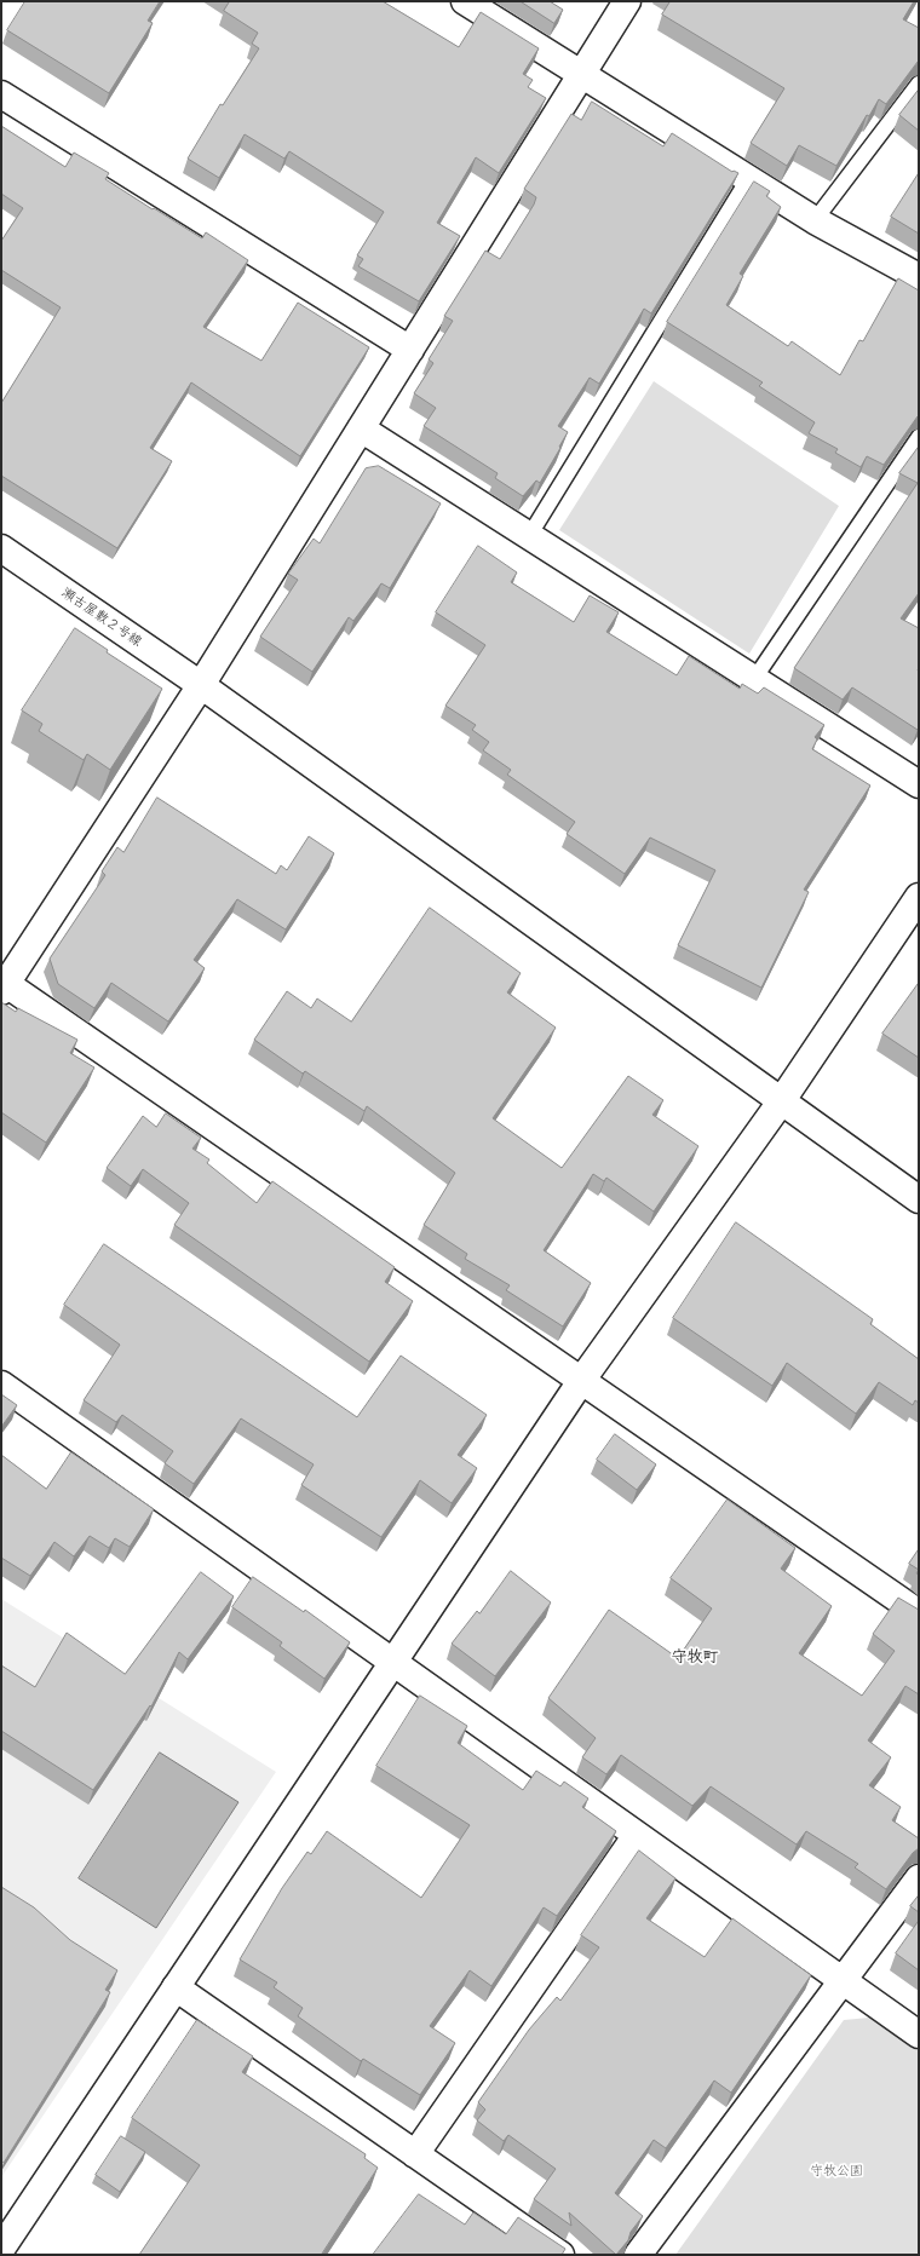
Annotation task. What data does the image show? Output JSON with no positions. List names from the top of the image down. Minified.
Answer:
{"streets":{"street":["瀬古屋敷２号線"]},"districts":["守牧町"],"parks":["守牧公園"]}
